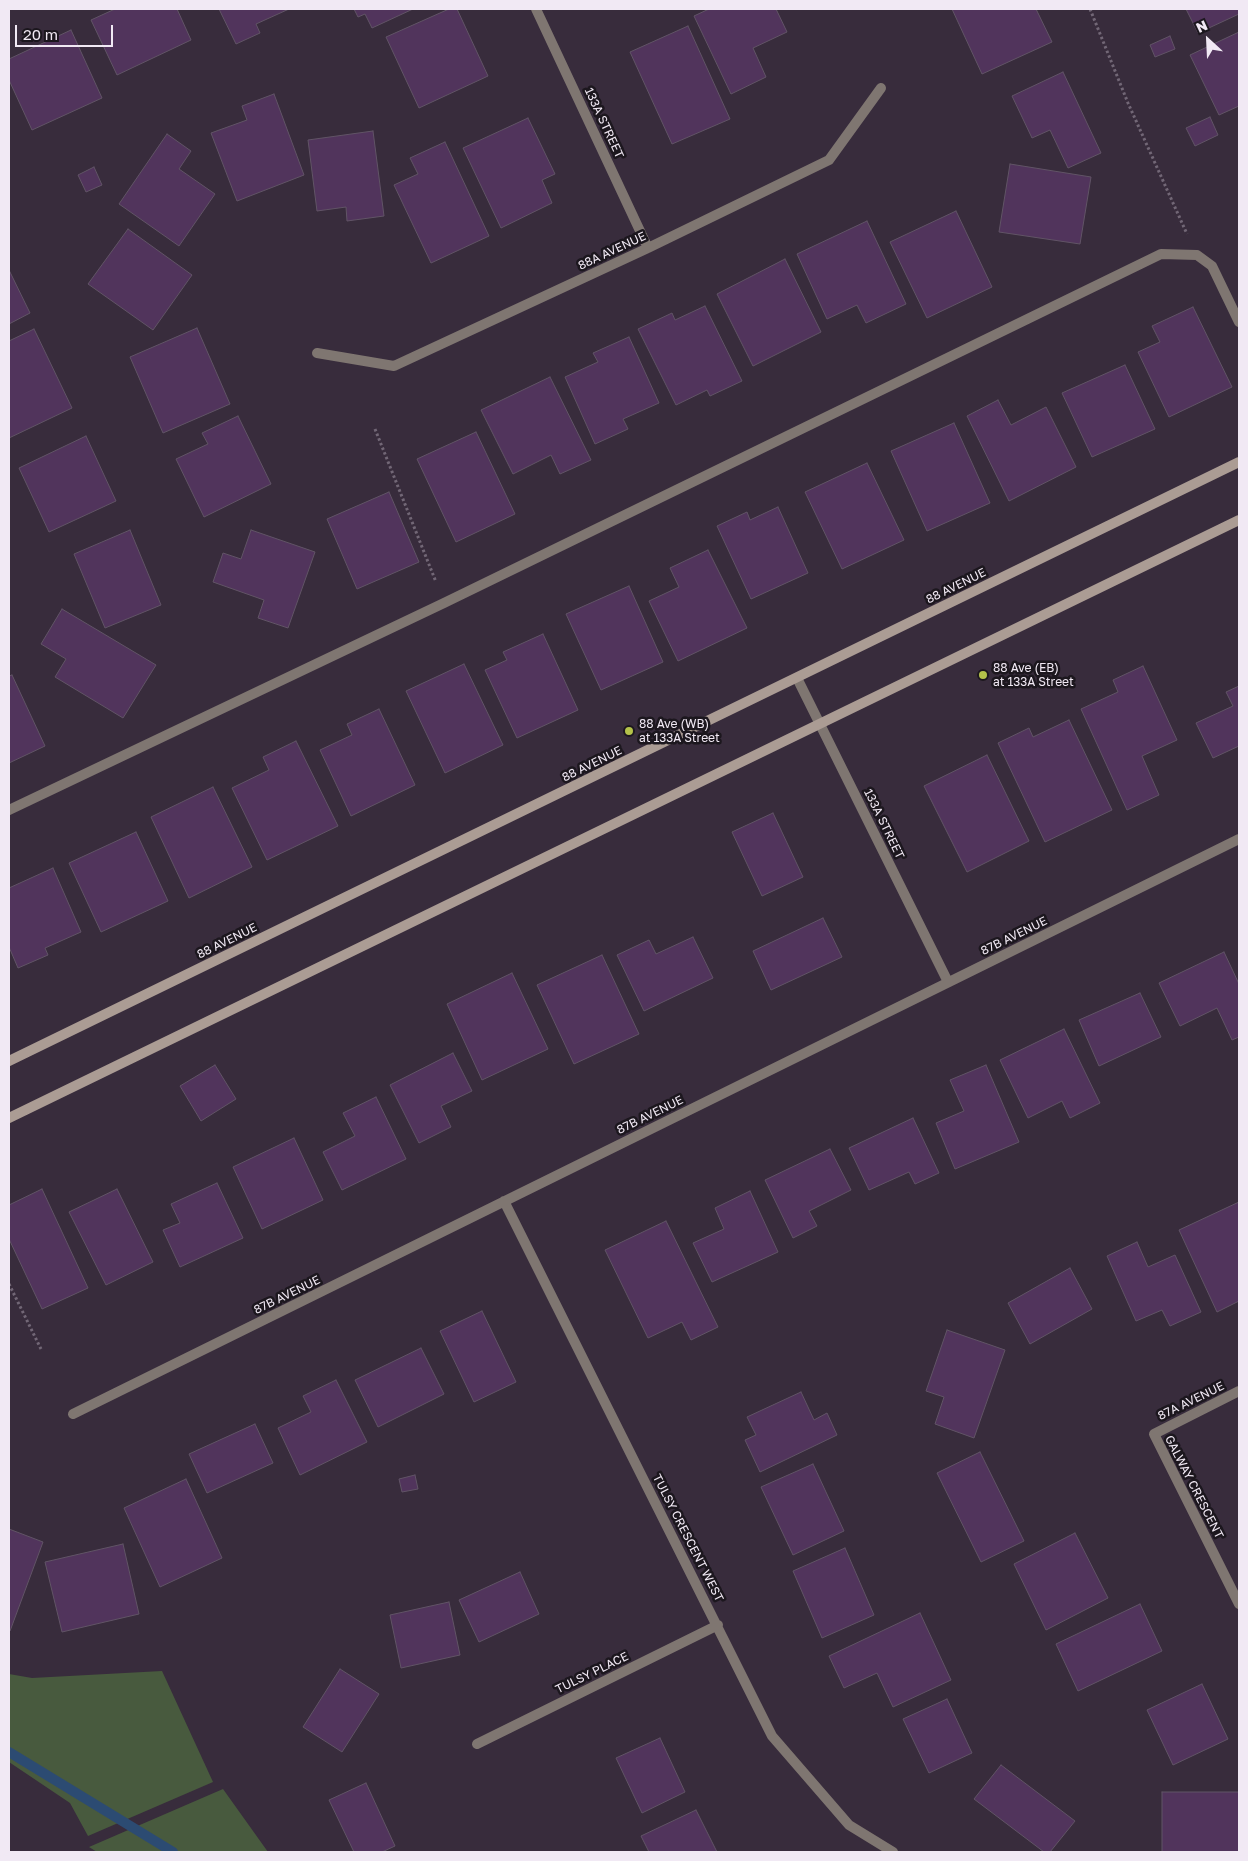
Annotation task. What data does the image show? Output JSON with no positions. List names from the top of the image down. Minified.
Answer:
{"streets":{"main road":["88 AVENUE"],"street":["133A STREET","88A AVENUE","87B AVENUE","87A AVENUE","GALWAY CRESCENT","TULSY CRESCENT WEST","TULSY PLACE"]},"crossings":[["133A STREET","88A AVENUE"],["133A STREET","88 AVENUE"],["133A STREET","87B AVENUE"],["87B AVENUE","TULSY CRESCENT WEST"],["87A AVENUE","GALWAY CRESCENT"],["TULSY CRESCENT WEST","TULSY PLACE"]],"places":["88 Ave (EB) at 133A Street","88 Ave (WB) at 133A Street"],"scale_bar":"20 m","north":"top left"}
